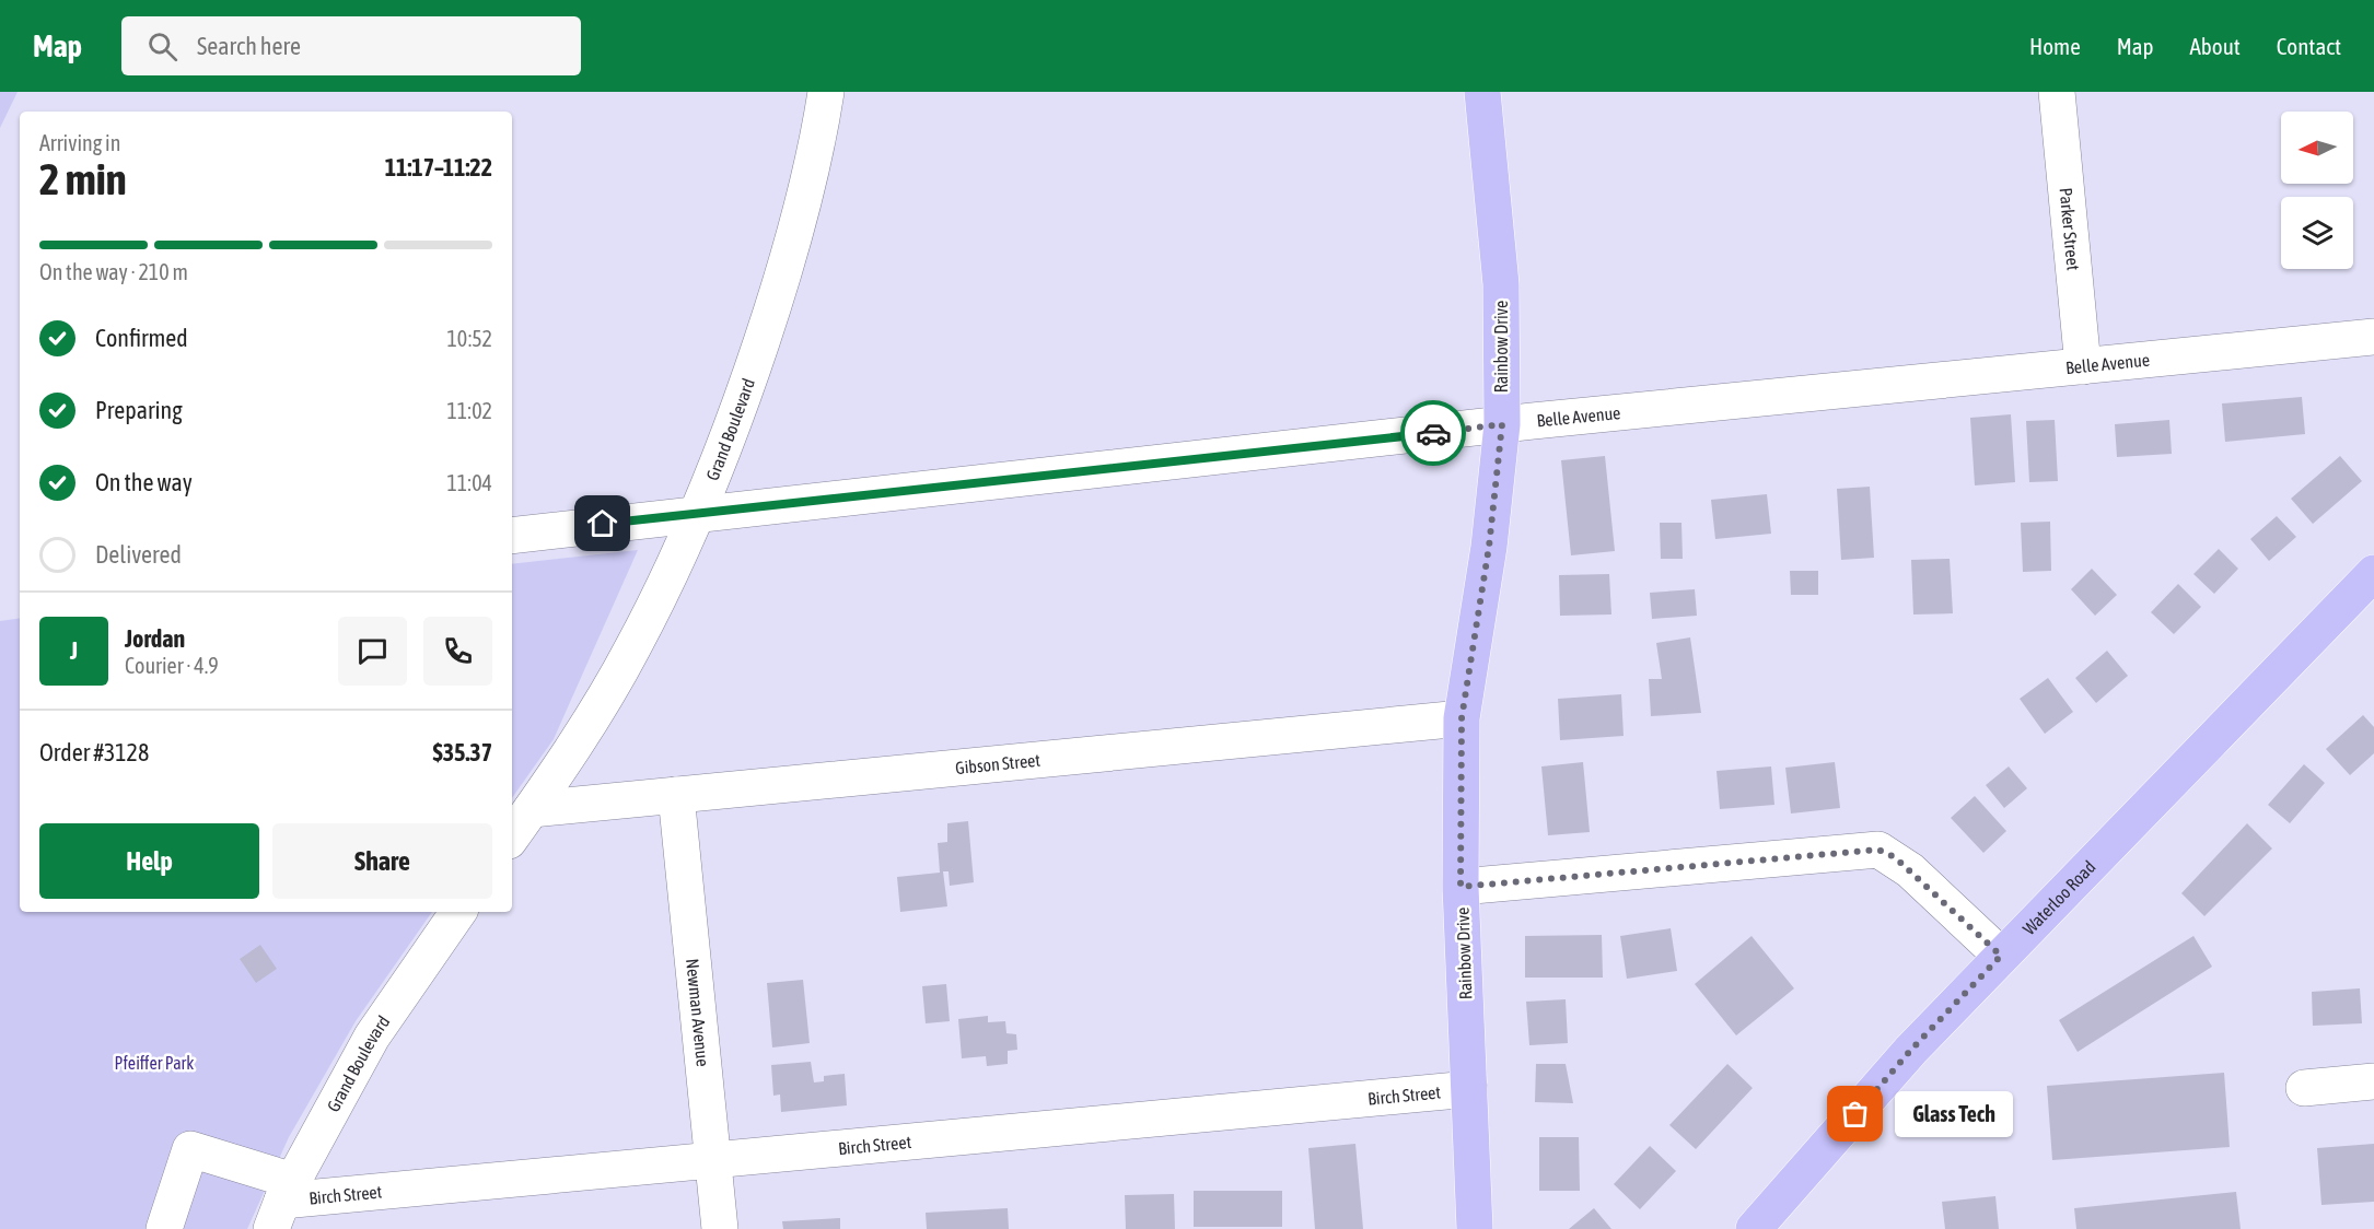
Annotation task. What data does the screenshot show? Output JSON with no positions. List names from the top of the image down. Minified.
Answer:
{"streets":{"main road":["Rainbow Drive","Waterloo Road"],"street":["Parker Street","Belle Avenue","Grand Boulevard","Gibson Street","Newman Avenue","Birch Street"]},"crossings":[["Parker Street","Belle Avenue"],["Rainbow Drive","Belle Avenue"],["Rainbow Drive","Gibson Street"],["Rainbow Drive","Birch Street"],["Belle Avenue","Grand Boulevard"],["Grand Boulevard","Gibson Street"],["Grand Boulevard","Birch Street"],["Gibson Street","Newman Avenue"],["Newman Avenue","Birch Street"]],"parks":["Pfeiffer Park"],"places":["Glass Tech"],"north":"left","page":{"header":"Map","search":"Search here","nav":["Home","Map","About","Contact"],"heading":["2 min","Arriving in","11:17–11:22"],"panel":["Jordan","Courier · 4.9","Order #3128","$35.37"],"bar":"On the way · 210 m","list":[["Confirmed","10:52"],["Preparing","11:02"],["On the way","11:04"],"Delivered"],"round":"J","buttons":["Help","Share"],"bubble":"Glass Tech"}}
